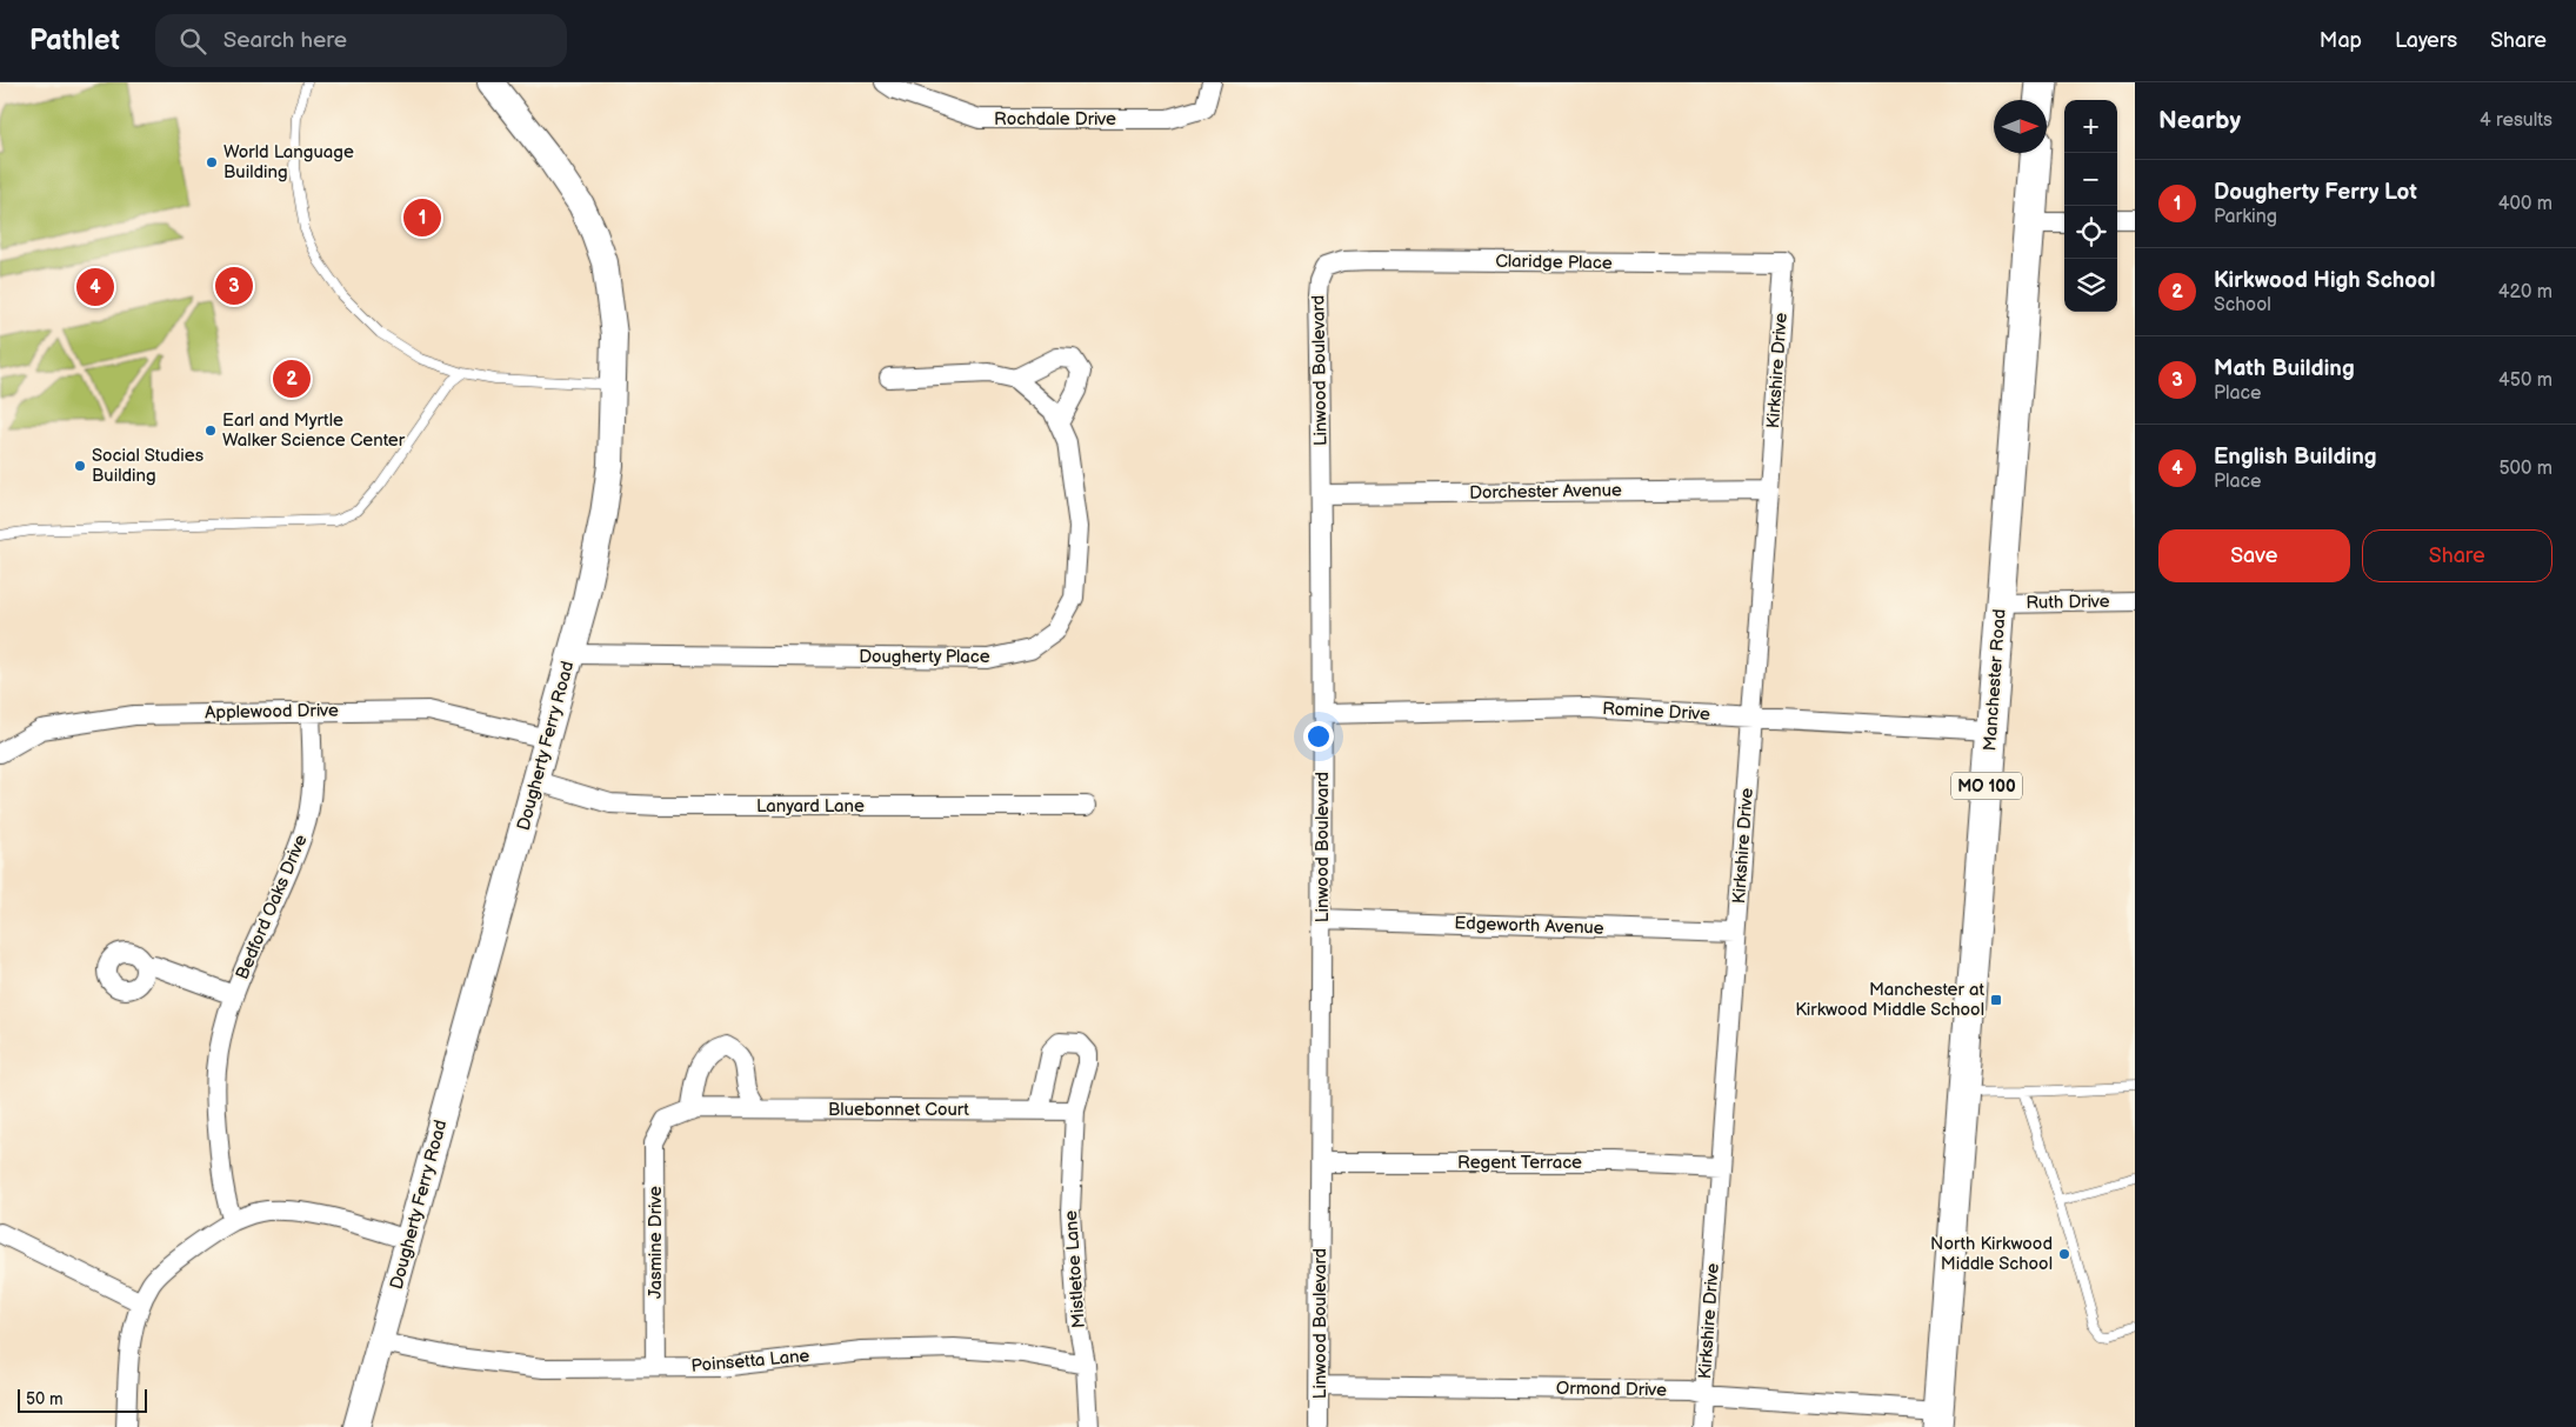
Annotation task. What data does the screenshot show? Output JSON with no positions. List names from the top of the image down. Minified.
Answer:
{"streets":{"main road":["Manchester Road","Dougherty Ferry Road","MO 100"],"street":["Rochdale Drive","Claridge Place","Linwood Boulevard","Kirkshire Drive","Dorchester Avenue","Ruth Drive","Dougherty Place","Applewood Drive","Romine Drive","Lanyard Lane","Bedford Oaks Drive","Edgeworth Avenue","Bluebonnet Court","Regent Terrace","Jasmine Drive","Mistletoe Lane","Poinsetta Lane","Ormond Drive"]},"crossings":[["Claridge Place","Linwood Boulevard"],["Claridge Place","Kirkshire Drive"],["Linwood Boulevard","Dorchester Avenue"],["Linwood Boulevard","Romine Drive"],["Linwood Boulevard","Edgeworth Avenue"],["Linwood Boulevard","Regent Terrace"],["Linwood Boulevard","Ormond Drive"],["Kirkshire Drive","Dorchester Avenue"],["Kirkshire Drive","Romine Drive"],["Kirkshire Drive","Edgeworth Avenue"],["Kirkshire Drive","Regent Terrace"],["Kirkshire Drive","Ormond Drive"],["Ruth Drive","Manchester Road"],["Dougherty Place","Dougherty Ferry Road"],["Manchester Road","Romine Drive"],["Manchester Road","Ormond Drive"],["Applewood Drive","Dougherty Ferry Road"],["Applewood Drive","Bedford Oaks Drive"],["Dougherty Ferry Road","Lanyard Lane"],["Dougherty Ferry Road","Poinsetta Lane"],["Bluebonnet Court","Jasmine Drive"],["Bluebonnet Court","Mistletoe Lane"],["Jasmine Drive","Poinsetta Lane"],["Mistletoe Lane","Poinsetta Lane"]],"places":{"other":["World Language Building","Earl and Myrtle Walker Science Center","Social Studies Building","North Kirkwood Middle School"],"transit":["Manchester at Kirkwood Middle School"]},"scale_bar":"50 m","north":"right","page":{"header":"Pathlet","search":"Search here","nav":["Map","Layers","Share"],"heading":["Nearby","4 results"],"map_buttons":["+","−"],"list":[{"mark":"1","name":"Dougherty Ferry Lot","note":"Parking","value":"400 m"},{"mark":"2","name":"Kirkwood High School","note":"School","value":"420 m"},{"mark":"3","name":"Math Building","note":"Place","value":"450 m"},{"mark":"4","name":"English Building","note":"Place","value":"500 m"}],"pins":["1","3","4","2"],"buttons":["Save","Share"],"scale":"50 m"}}
